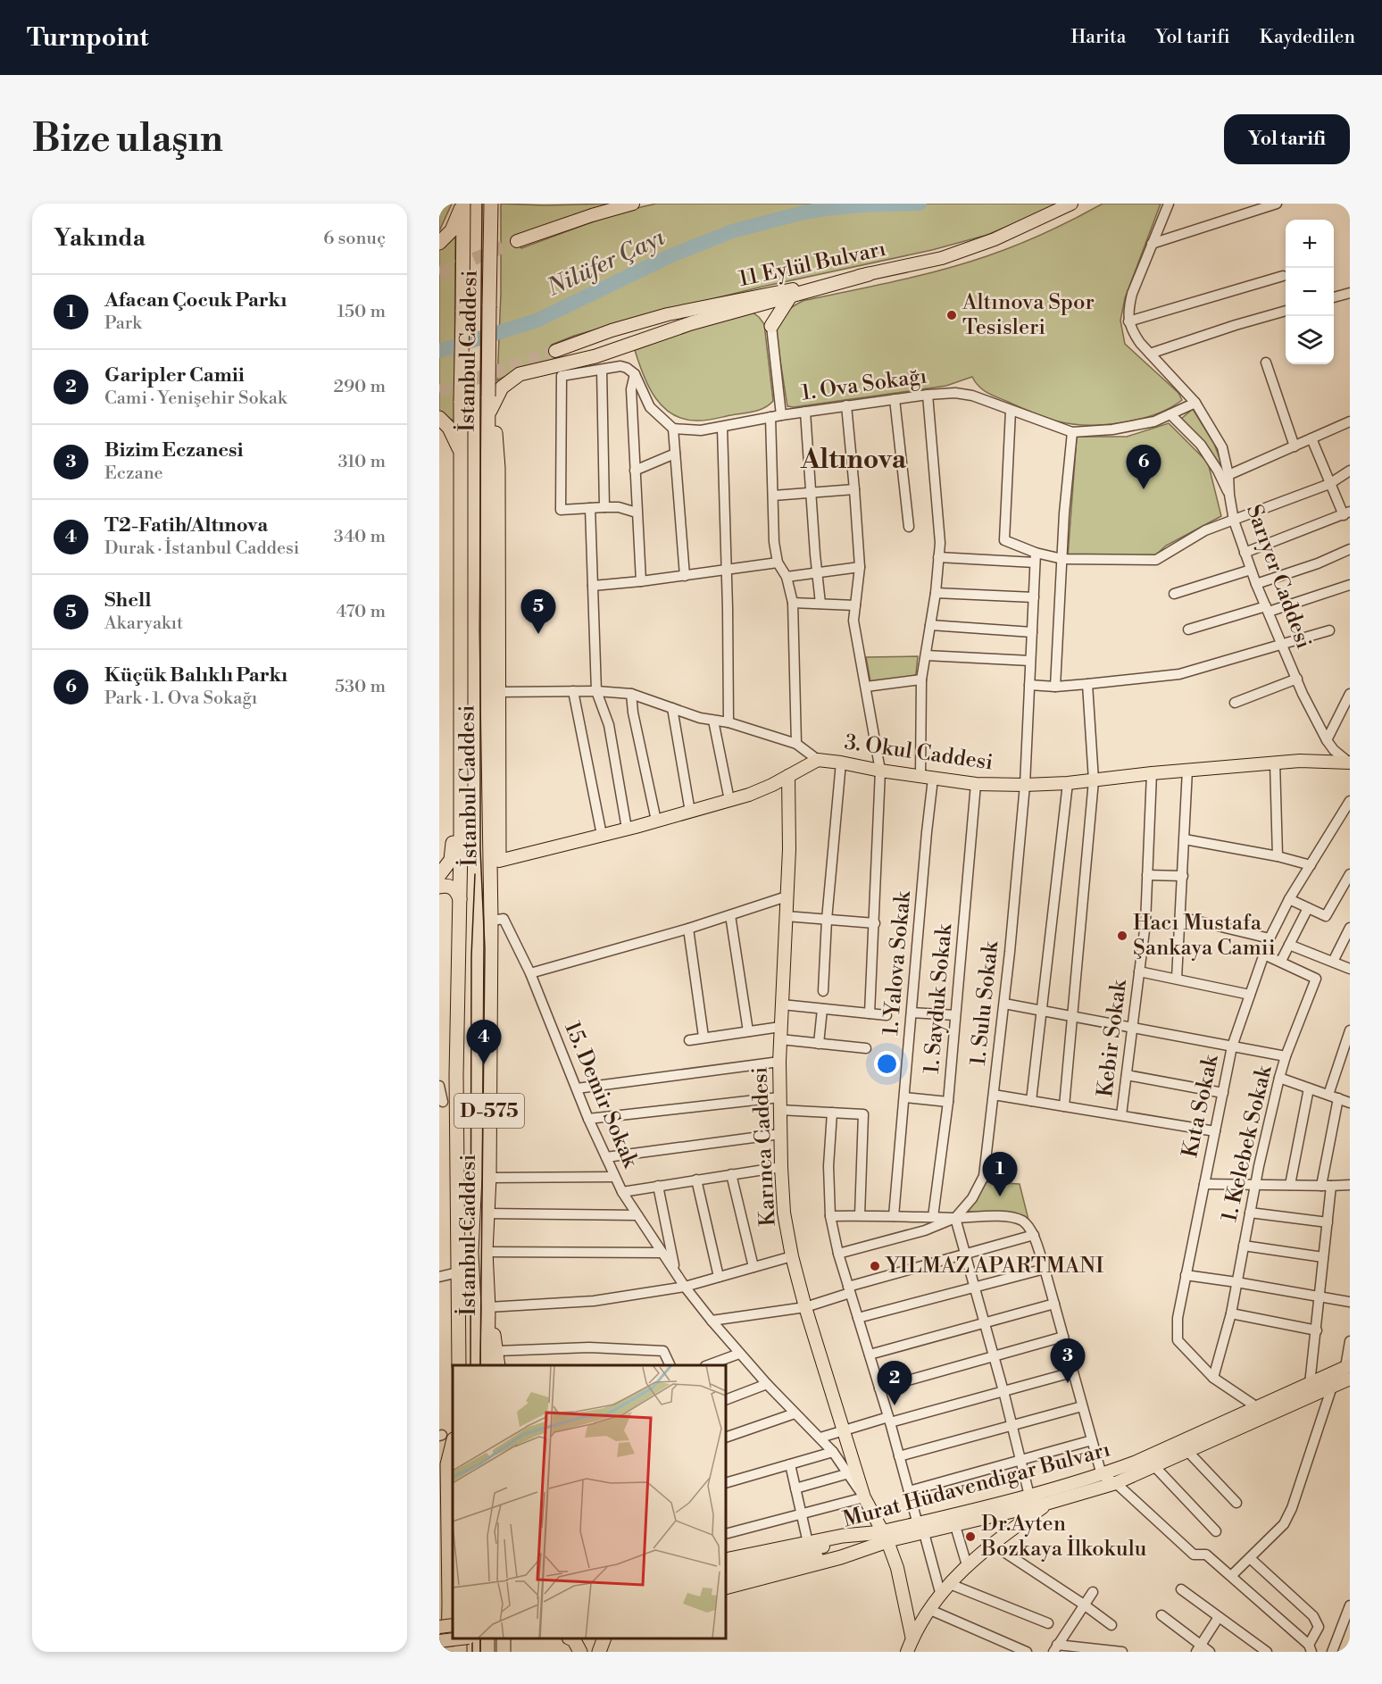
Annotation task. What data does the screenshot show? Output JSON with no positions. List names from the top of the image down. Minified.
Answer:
{"streets":{"highway":["İstanbul Caddesi","D-575"],"main road":["11 Eylül Bulvarı","3. Okul Caddesi","Karınca Caddesi","Murat Hüdavendigar Bulvarı"],"street":["1. Ova Sokağı","Sarıyer Caddesi","1. Yalova Sokak","1. Sayduk Sokak","1. Sulu Sokak","Kebir Sokak","15. Demir Sokak","Kıta Sokak","1. Kelebek Sokak"]},"crossings":[["İstanbul Caddesi","3. Okul Caddesi"],["İstanbul Caddesi","15. Demir Sokak"],["1. Ova Sokağı","Sarıyer Caddesi"],["Sarıyer Caddesi","3. Okul Caddesi"],["3. Okul Caddesi","1. Yalova Sokak"],["3. Okul Caddesi","1. Sayduk Sokak"],["3. Okul Caddesi","1. Sulu Sokak"],["3. Okul Caddesi","Kebir Sokak"],["3. Okul Caddesi","Karınca Caddesi"],["15. Demir Sokak","Karınca Caddesi"],["Kıta Sokak","1. Kelebek Sokak"],["Kıta Sokak","Murat Hüdavendigar Bulvarı"],["Karınca Caddesi","Murat Hüdavendigar Bulvarı"]],"districts":["Altınova"],"water":["Nilüfer Çayı"],"places":["Altınova Spor Tesisleri","Hacı Mustafa Şankaya Camii","YILMAZ APARTMANI","Dr.Ayten Bozkaya İlkokulu"],"page":{"header":"Turnpoint","nav":["Harita","Yol tarifi","Kaydedilen"],"buttons":"Yol tarifi","title":"Bize ulaşın","heading":["Yakında","6 sonuç"],"map_buttons":["+","−"],"list":[{"mark":"1","name":"Afacan Çocuk Parkı","note":"Park","value":"150 m"},{"mark":"2","name":"Garipler Camii","note":"Cami · Yenişehir Sokak","value":"290 m"},{"mark":"3","name":"Bizim Eczanesi","note":"Eczane","value":"310 m"},{"mark":"4","name":"T2-Fatih/Altınova","note":"Durak · İstanbul Caddesi","value":"340 m"},{"mark":"5","name":"Shell","note":"Akaryakıt","value":"470 m"},{"mark":"6","name":"Küçük Balıklı Parkı","note":"Park · 1. Ova Sokağı","value":"530 m"}],"pins":["6","5","4","1","3","2"]}}
